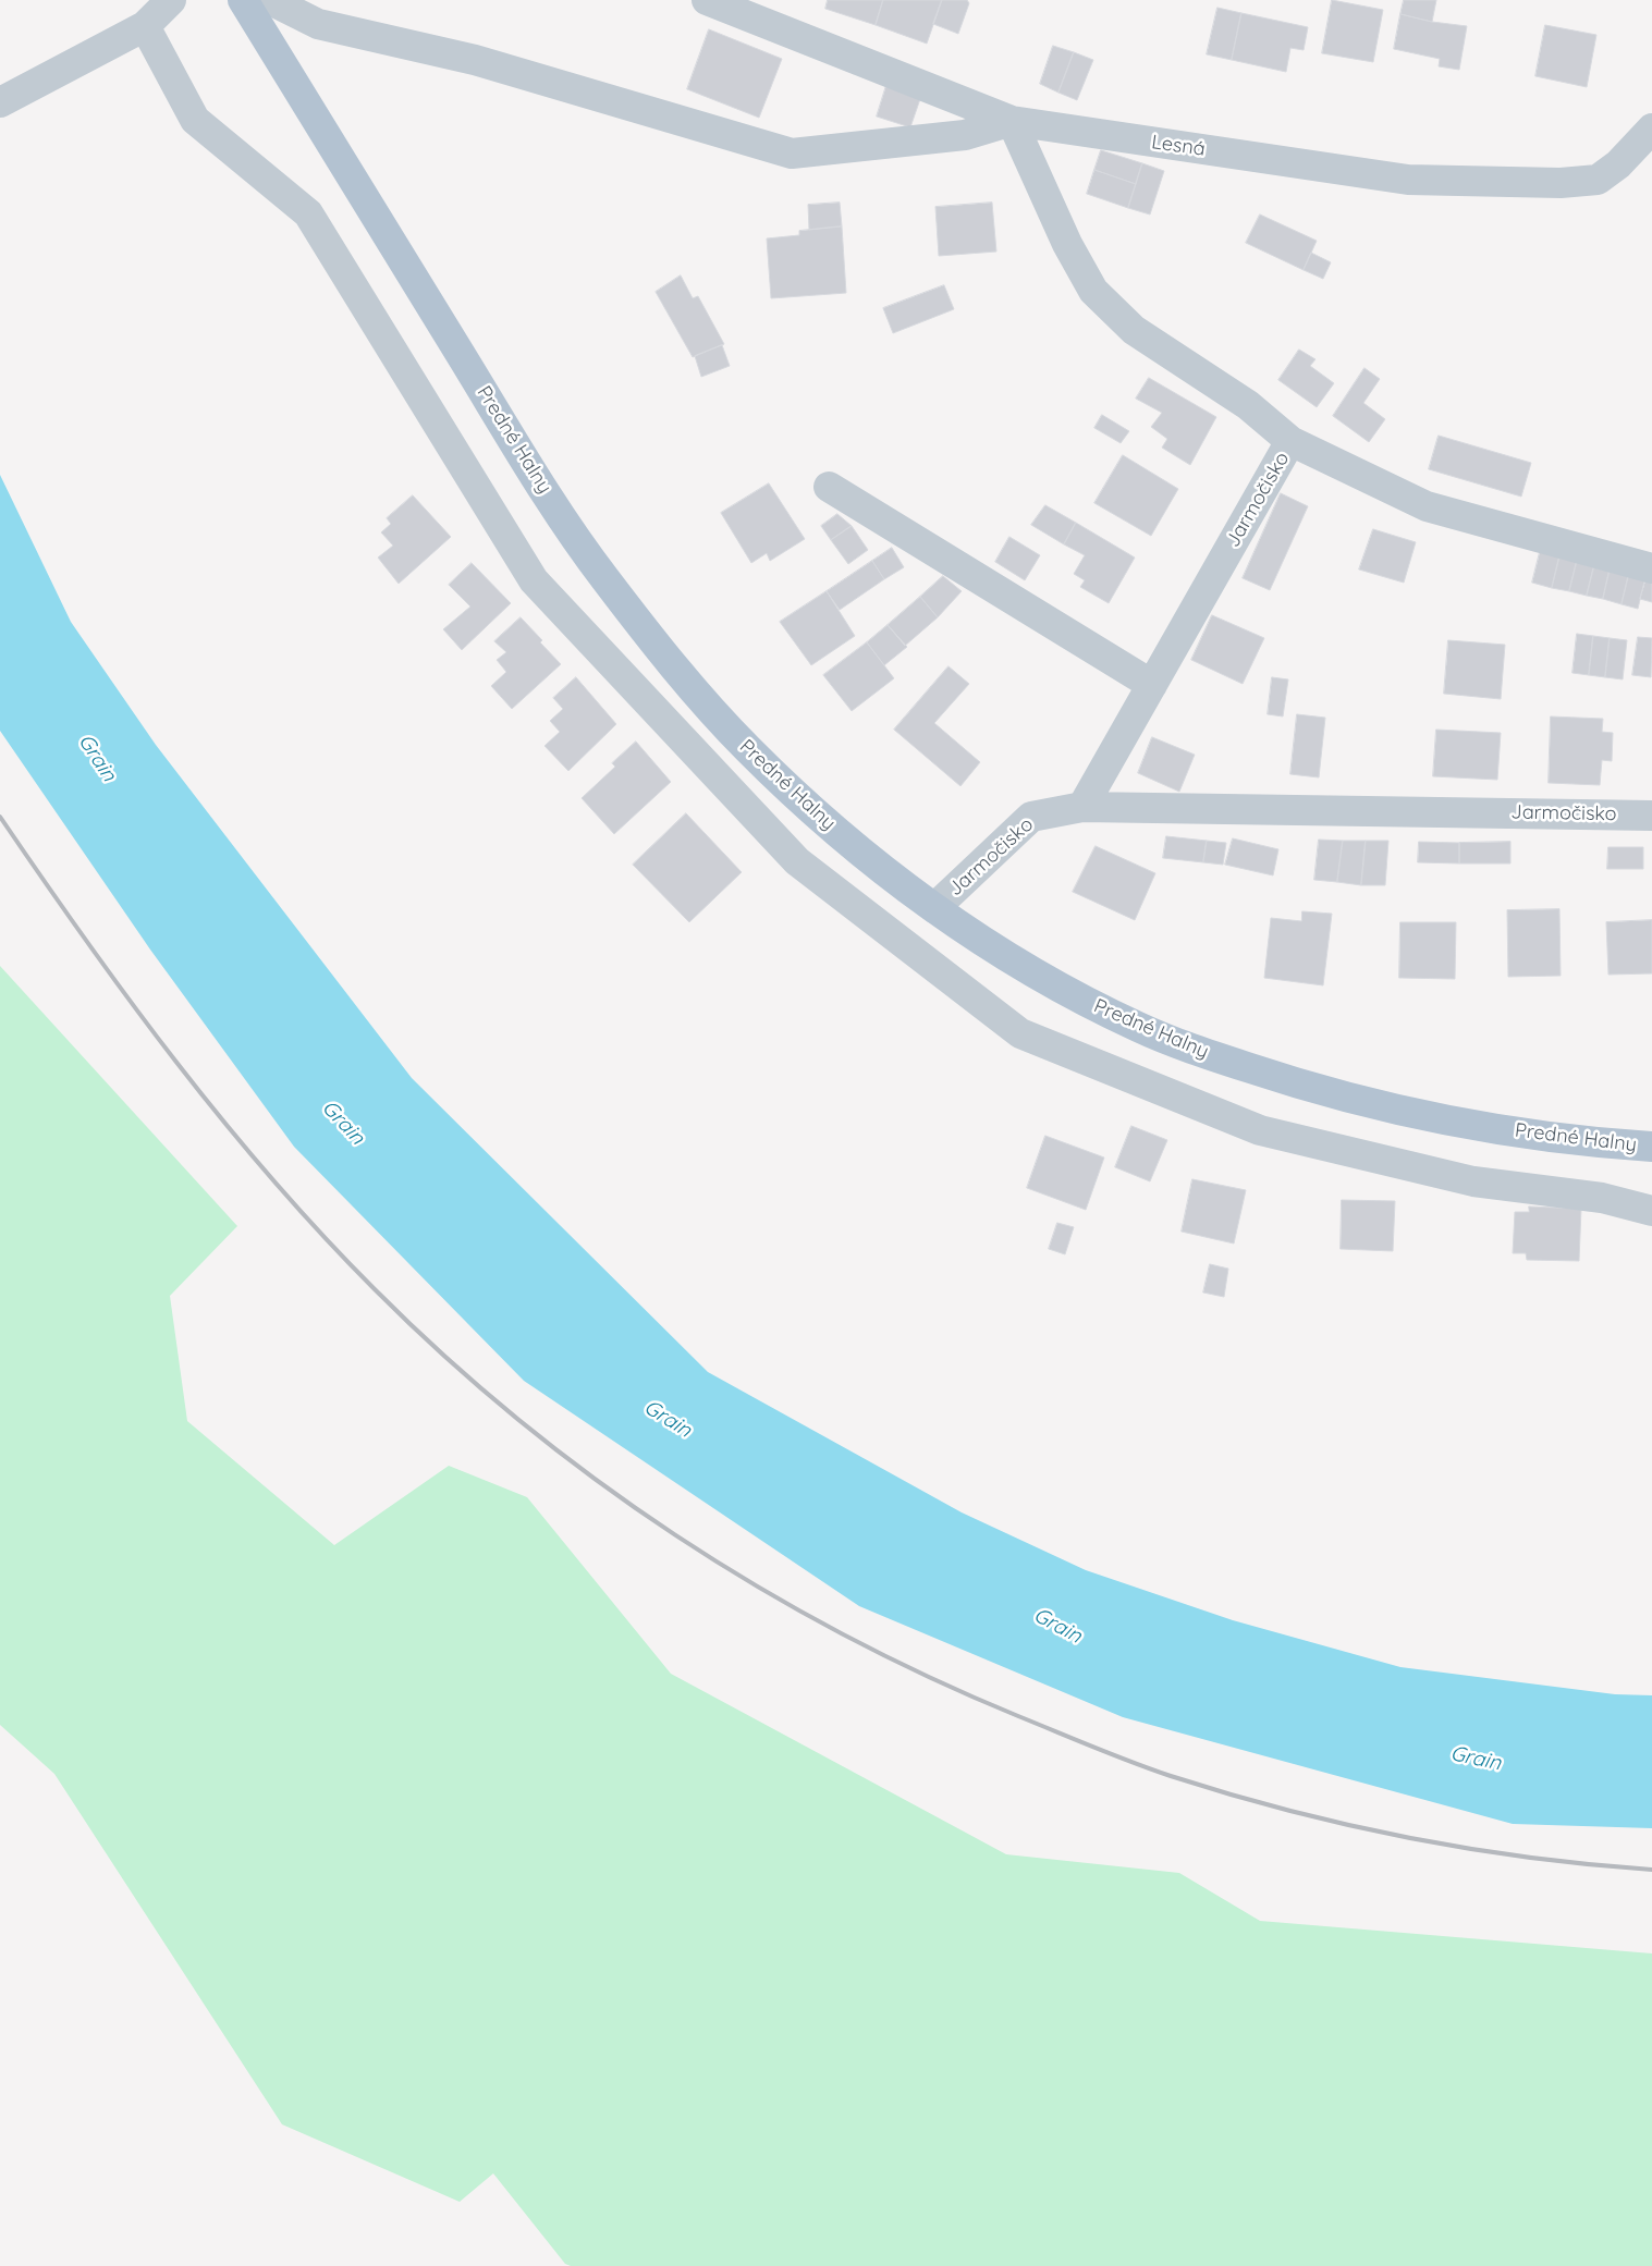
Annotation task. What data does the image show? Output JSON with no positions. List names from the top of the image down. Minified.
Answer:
{"streets":{"main road":["Predné Halny"],"street":["Lesná","Jarmočisko"]},"crossings":[["Predné Halny","Jarmočisko"]],"water":["Grain"]}
